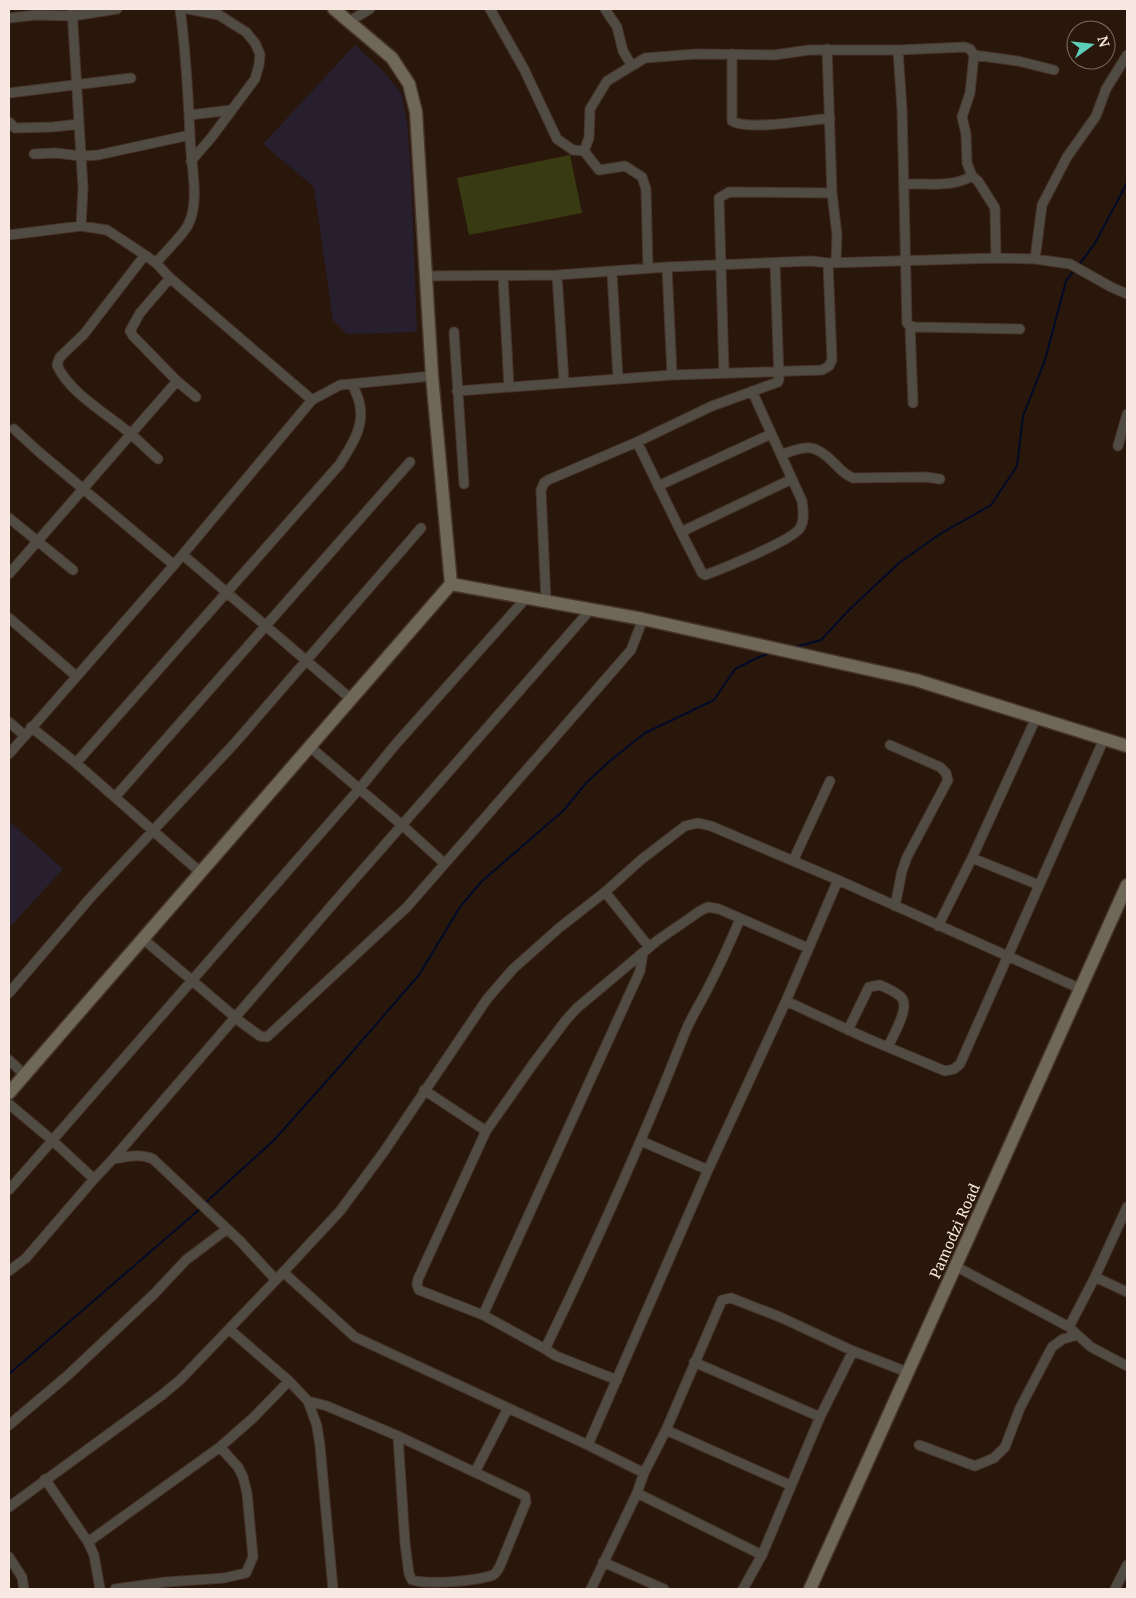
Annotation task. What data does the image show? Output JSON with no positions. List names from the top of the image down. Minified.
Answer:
{"streets":{"street":["Pamodzi Road"]},"north":"right"}
